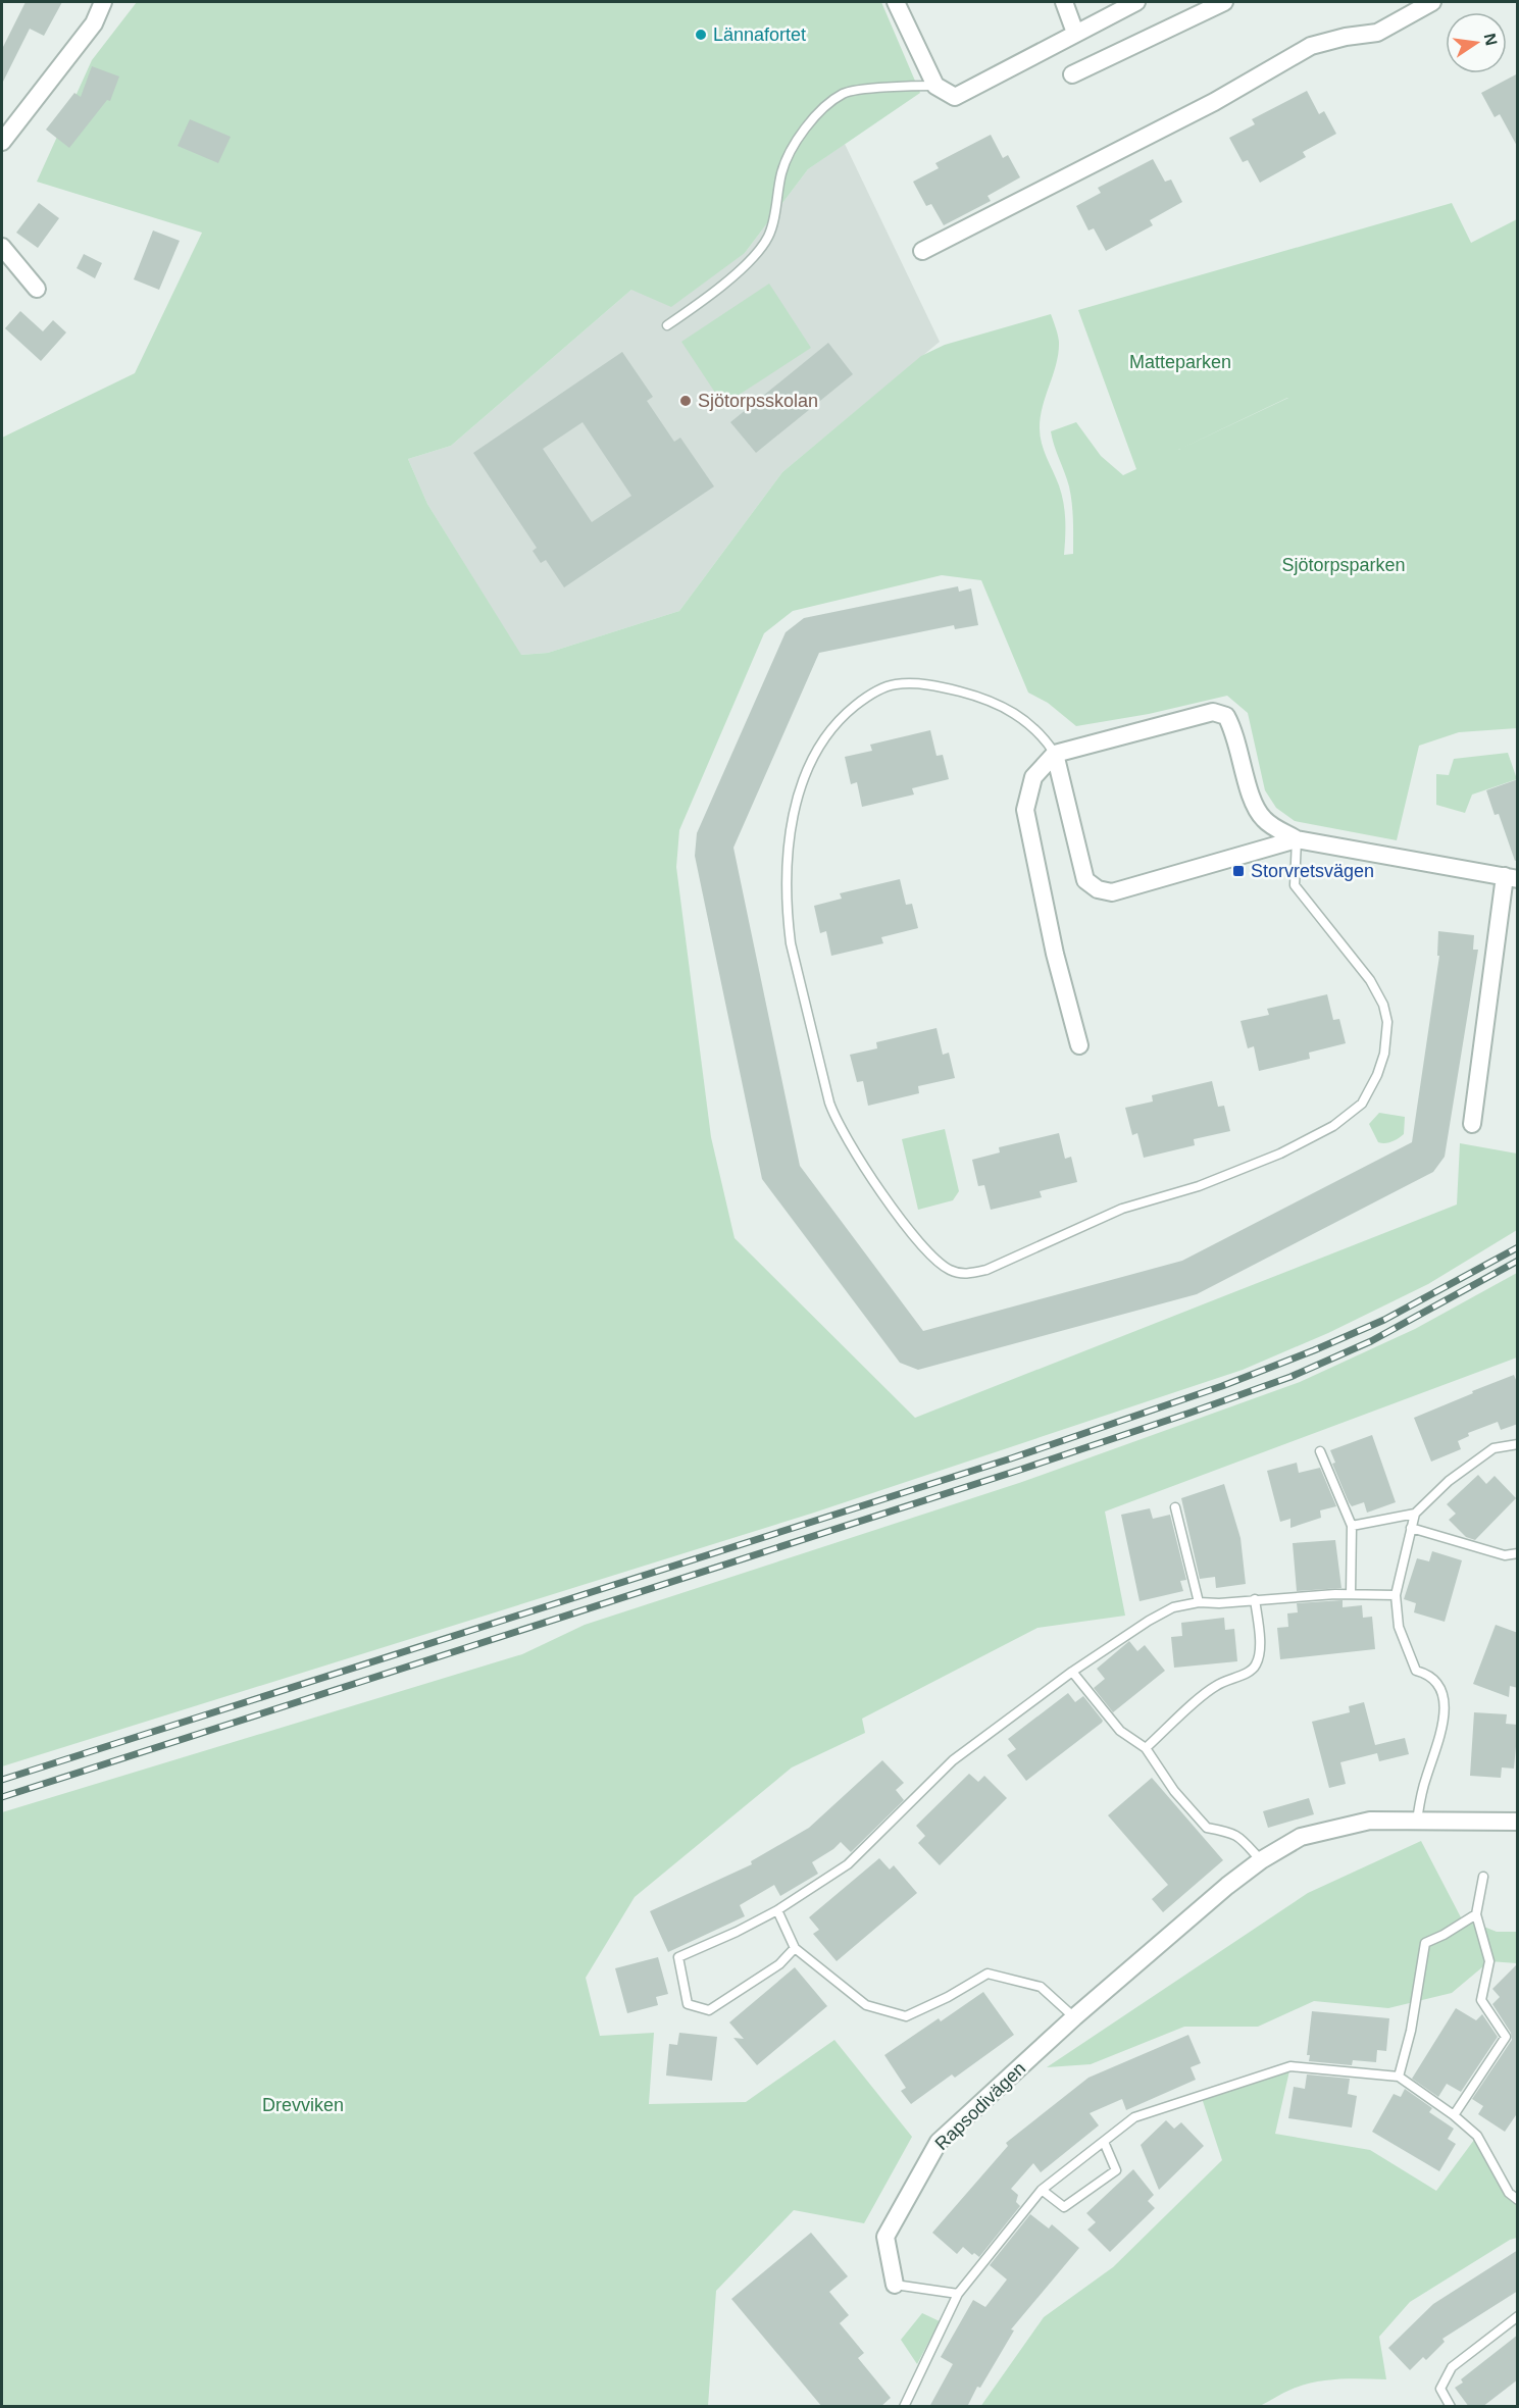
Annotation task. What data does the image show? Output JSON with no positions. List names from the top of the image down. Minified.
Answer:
{"streets":{"street":["Rapsodivägen"]},"parks":["Matteparken","Sjötorpsparken","Drevviken"],"places":{"other":["Lännafortet","Sjötorpsskolan"],"transit":["Storvretsvägen"]},"north":"right"}
